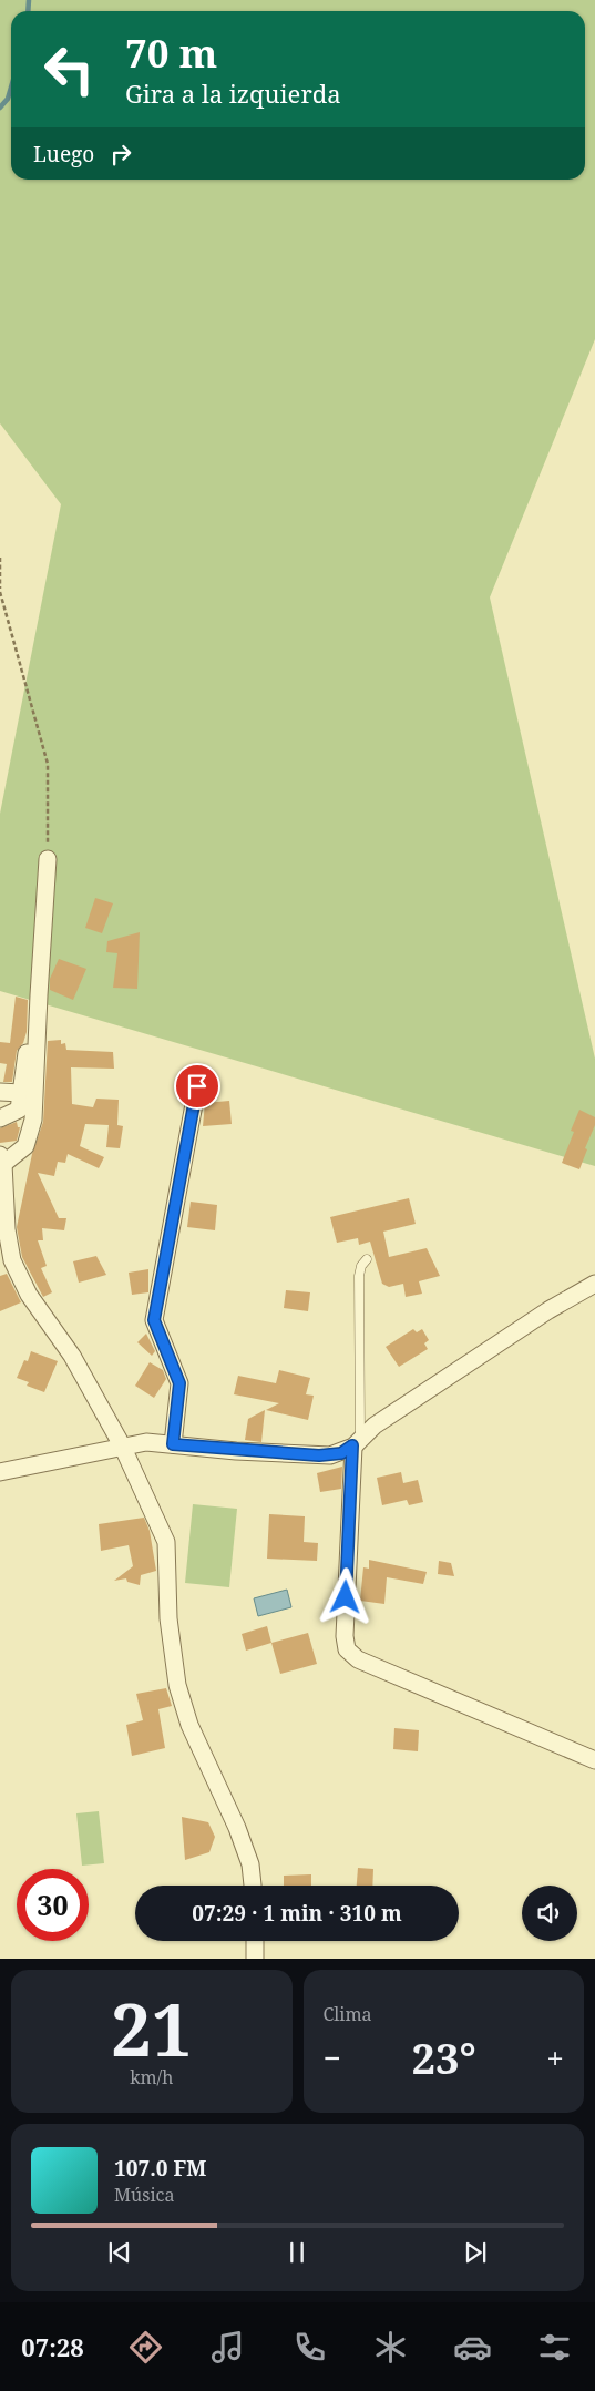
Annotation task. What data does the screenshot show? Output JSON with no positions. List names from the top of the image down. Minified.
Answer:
{"page":{"turn":["70 m","Gira a la izquierda"],"then":"Luego","limit":"30","trip":"07:29 · 1 min · 310 m","tile":[["21","km/h"],"Clima"],"heat":["−","23°","+"],"song":["107.0 FM","Música"],"tabs":"07:28"}}
